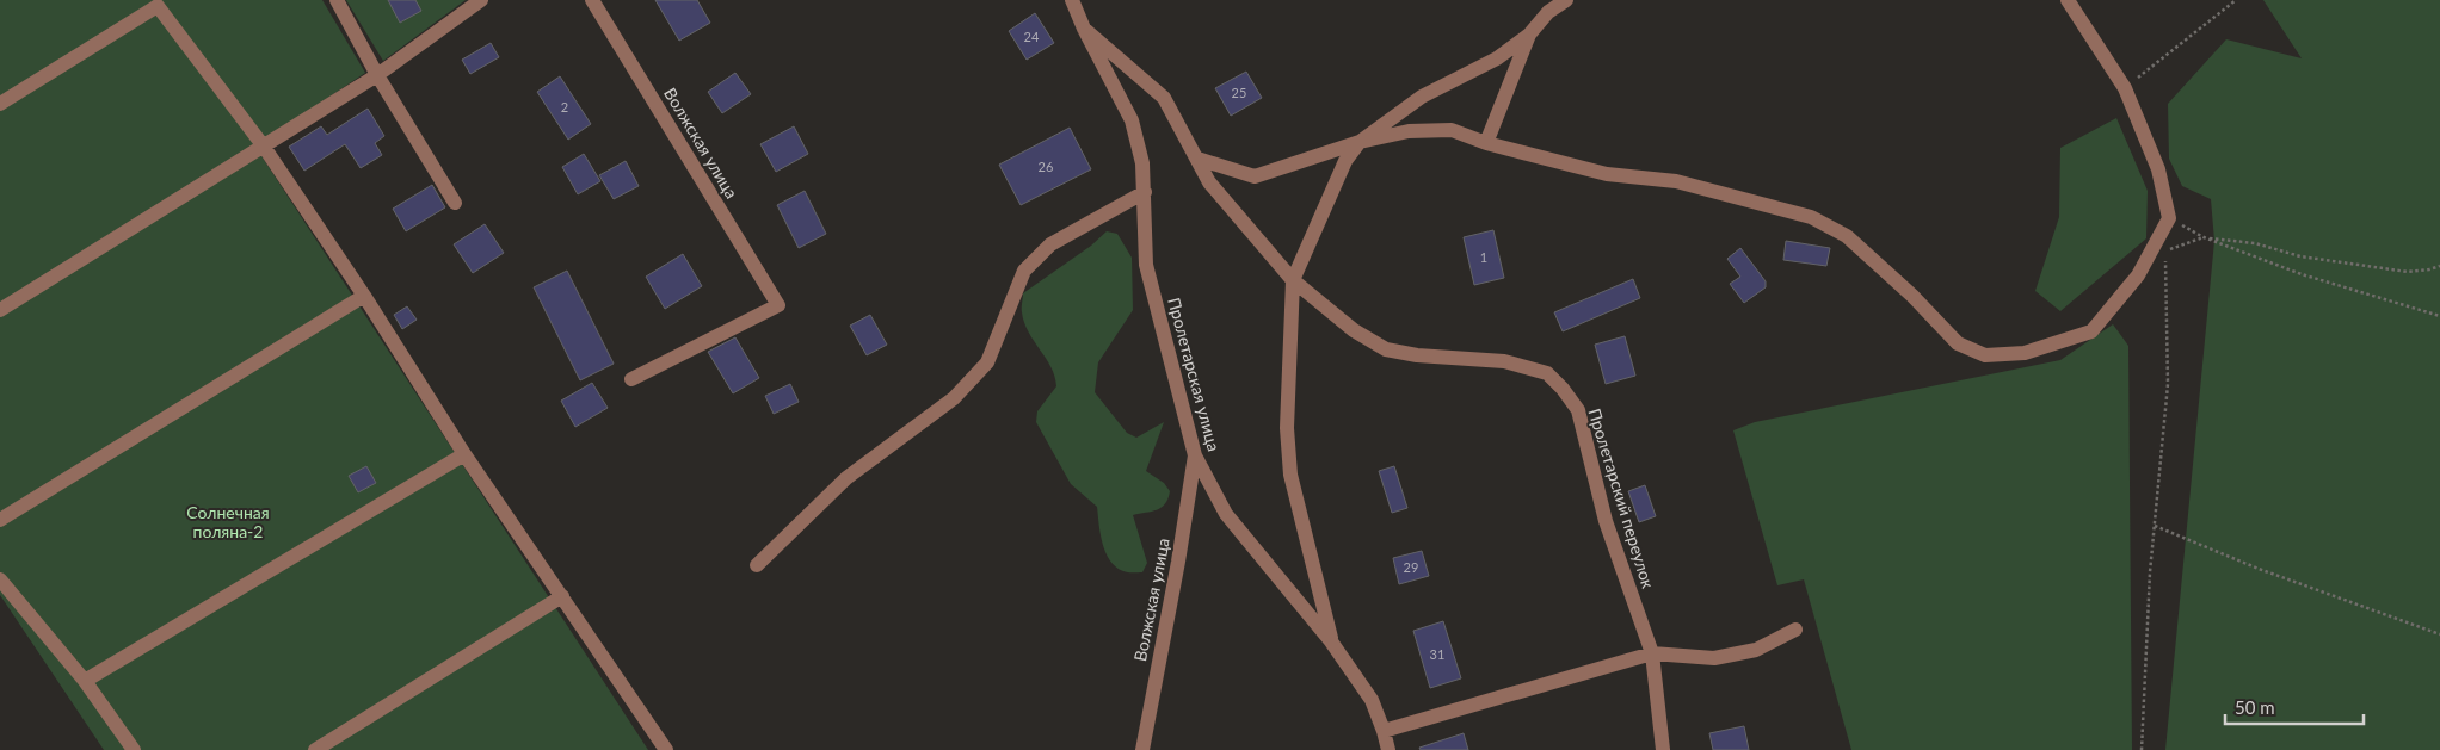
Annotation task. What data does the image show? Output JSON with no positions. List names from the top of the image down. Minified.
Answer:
{"streets":{"street":["Волжская улица","Пролетарская улица","Пролетарский переулок"]},"crossings":[["Волжская улица","Пролетарская улица"],["Пролетарская улица","Пролетарский переулок"]],"parks":["Солнечная поляна-2"],"house_numbers":["24","25","2","26","1","29","31"],"scale_bar":"50 m"}
